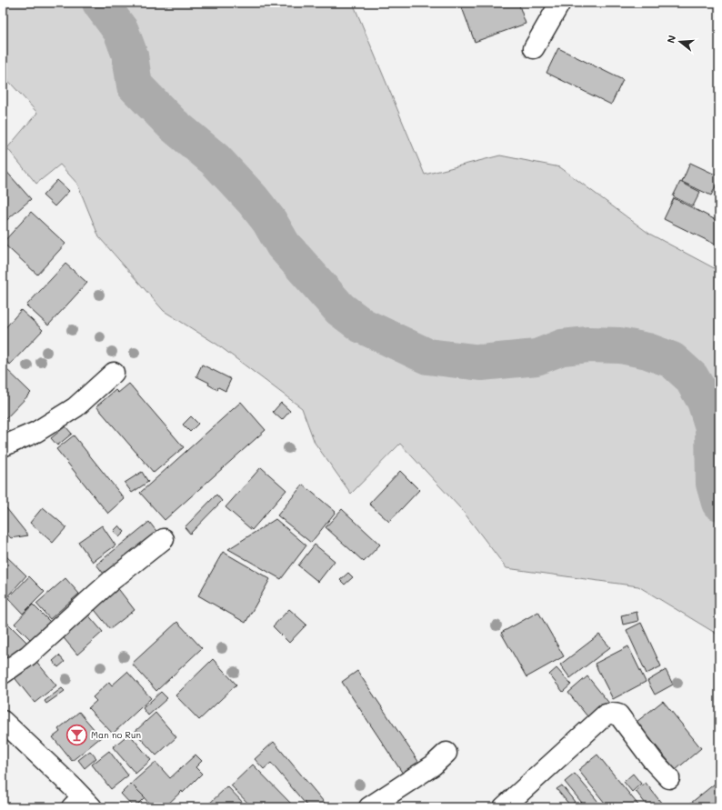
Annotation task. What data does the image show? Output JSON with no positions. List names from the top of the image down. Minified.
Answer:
{"places":{"bar":["Man no Run"]},"north":"left"}
